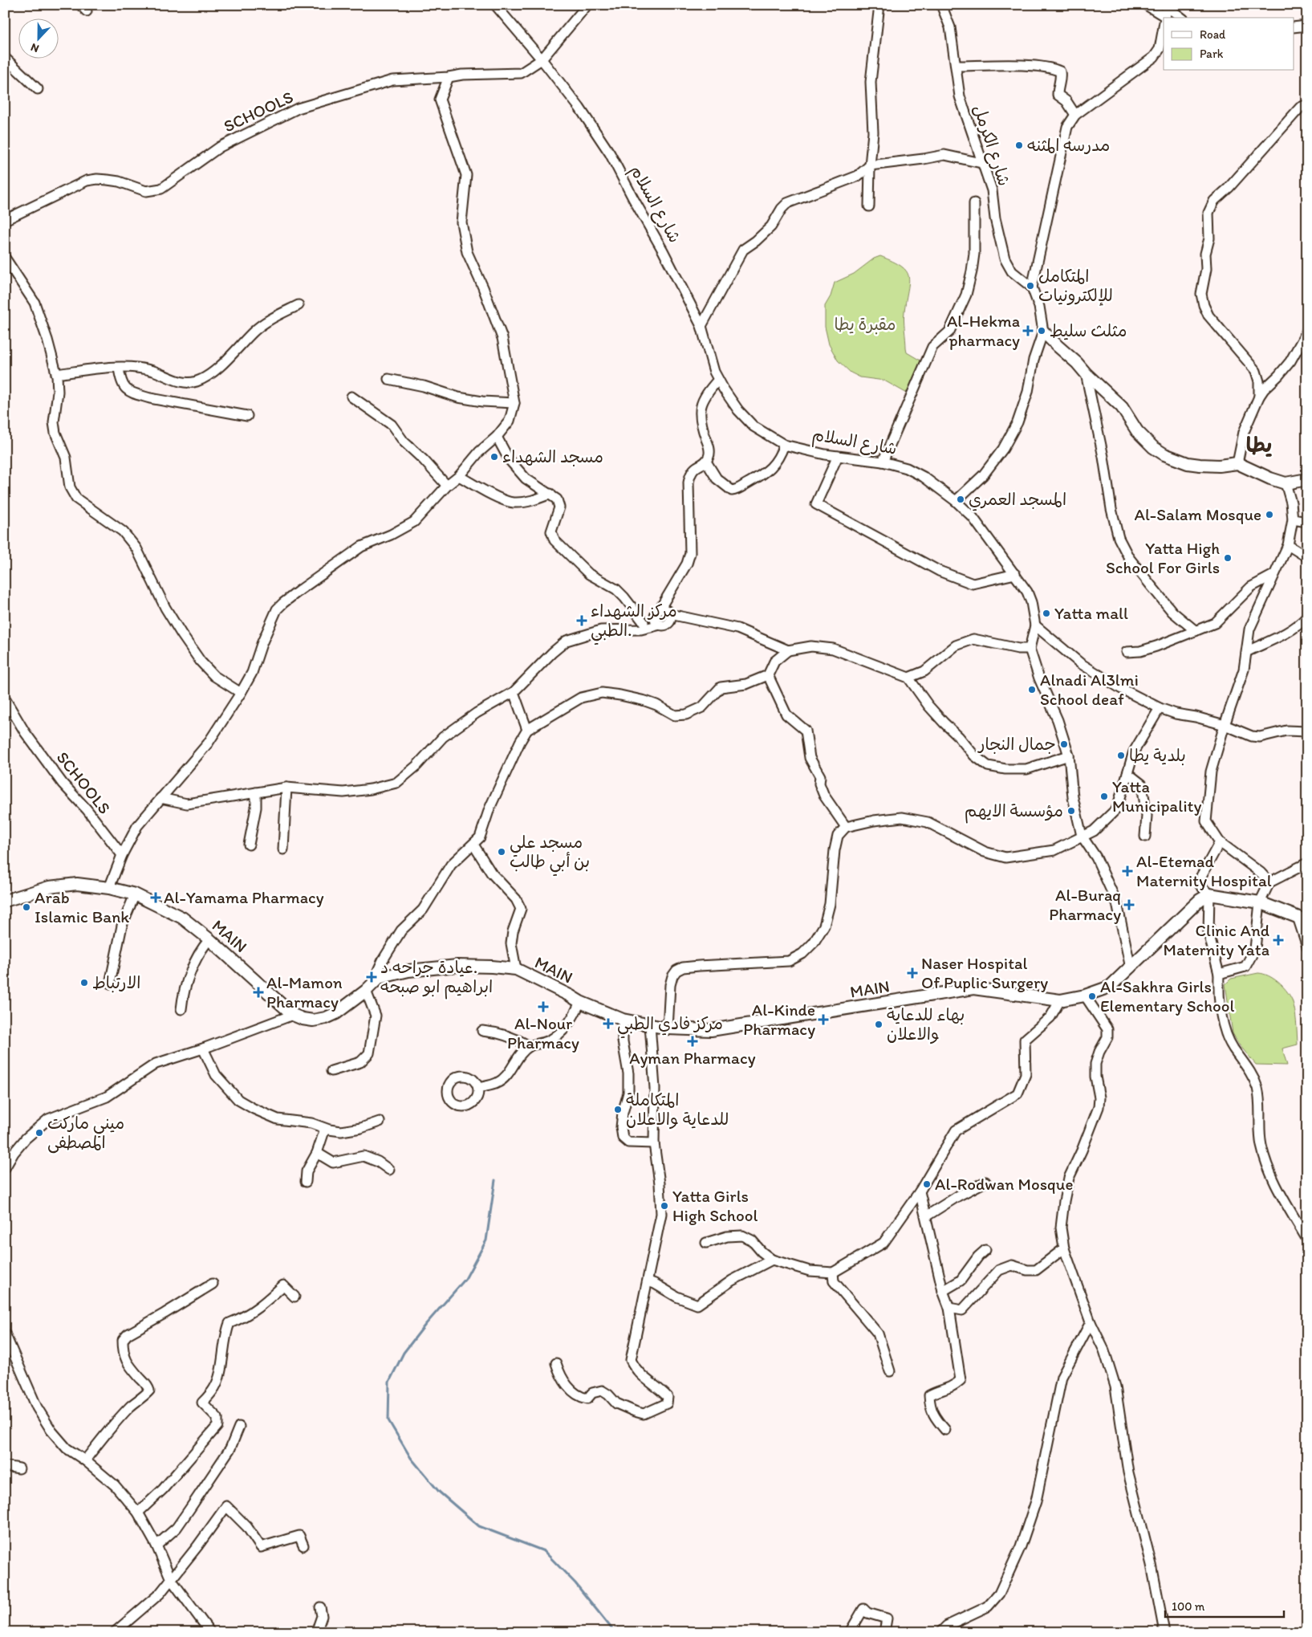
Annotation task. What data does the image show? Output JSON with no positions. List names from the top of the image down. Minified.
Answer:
{"streets":{"main road":["MAIN"],"street":["SCHOOLS","شارع الكرمل","شارع السلام"]},"crossings":[["SCHOOLS","شارع السلام"]],"districts":["يطا"],"parks":["مقبرة يطا"],"places":{"other":["مدرسه المثنه","المتكامل للإلكترونيات","مثلث سليط","مسجد الشهداء","المسجد العمري","Al-Salam Mosque","Yatta High School For Girls","Yatta mall","Alnadi Al3lmi School deaf","جمال النجار","بلدية يطا","Yatta Municipality","مؤسسة الايهم","مسجد علي بن أبي طالب","Arab Islamic Bank","الارتباط","Al-Sakhra Girls Elementary School","بهاء للدعاية والاعلان","المتكاملة للدعاية والاعلان","ميني ماركت المصطفى","Al-Rodwan Mosque","Yatta Girls High School"],"health":["Al-Hekma pharmacy","مركز الشهداء الطبي.","Al-Etemad Maternity Hospital","Al-Yamama Pharmacy","Al-Buraq Pharmacy","Clinic And Maternity Yata","Naser Hospital Of Puplic Surgery","عيادة جراحه د. ابراهيم ابو صبحه","Al-Mamon Pharmacy","Al-Nour Pharmacy","Al-Kinde Pharmacy","مركز فادي الطبي","Ayman Pharmacy"]},"legend":["Road","Park"],"scale_bar":"100 m","north":"bottom"}
